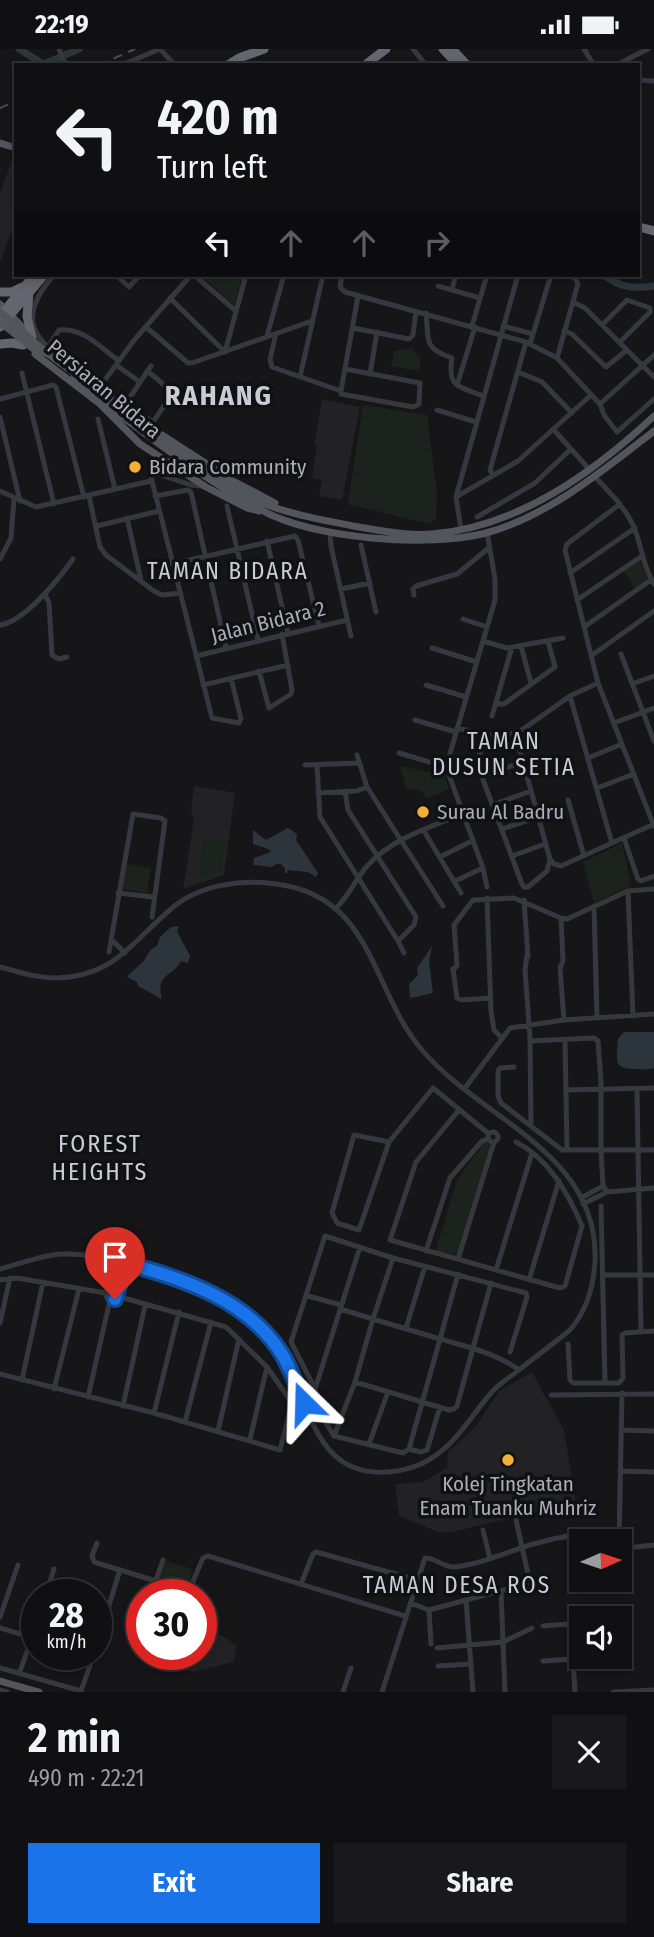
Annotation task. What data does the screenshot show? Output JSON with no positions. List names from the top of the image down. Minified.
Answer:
{"streets":{"main road":["Persiaran Bidara"],"street":["Jalan Bidara 2"]},"districts":["RAHANG","TAMAN BIDARA","TAMAN DUSUN SETIA","FOREST HEIGHTS","TAMAN DESA ROS"],"places":["Bidara Community","Surau Al Badru","Kolej Tingkatan Enam Tuanku Muhriz"],"north":"right","page":{"status":"22:19","turn":["420 m","Turn left"],"speed":"28 km/h","limit":"30","heading":["2 min","490 m · 22:21"],"buttons":["Exit","Share"]}}
